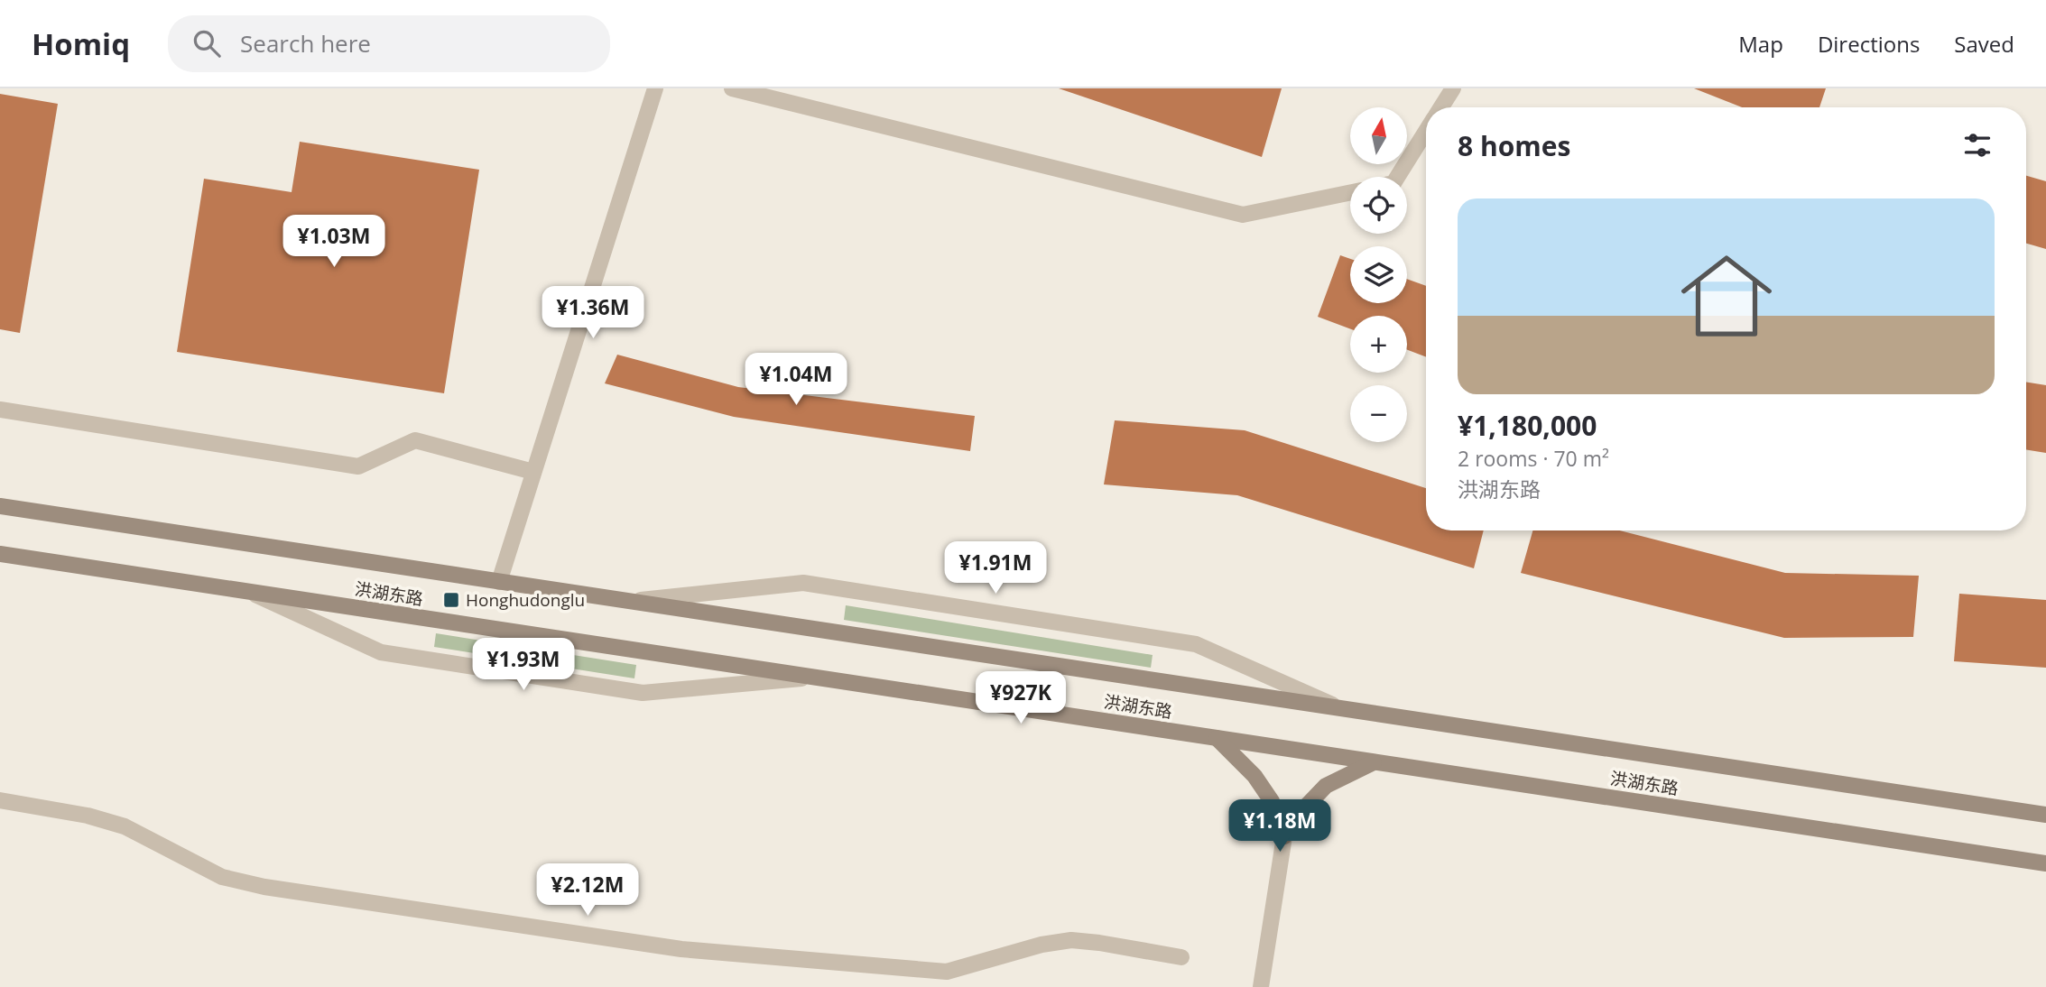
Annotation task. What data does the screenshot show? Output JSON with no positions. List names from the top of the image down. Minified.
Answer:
{"streets":{"main road":["洪湖东路"]},"places":{"transit":["Honghudonglu"]},"north":"top","page":{"header":"Homiq","search":"Search here","nav":["Map","Directions","Saved"],"map_buttons":["+","−"],"heading":"8 homes","list":[{"name":"¥1,180,000","note":"2 rooms · 70 m² · 洪湖东路"}],"price":["¥1.03M","¥1.36M","¥1.04M","¥1.91M","¥1.93M","¥927K","¥1.18M","¥2.12M"]}}
